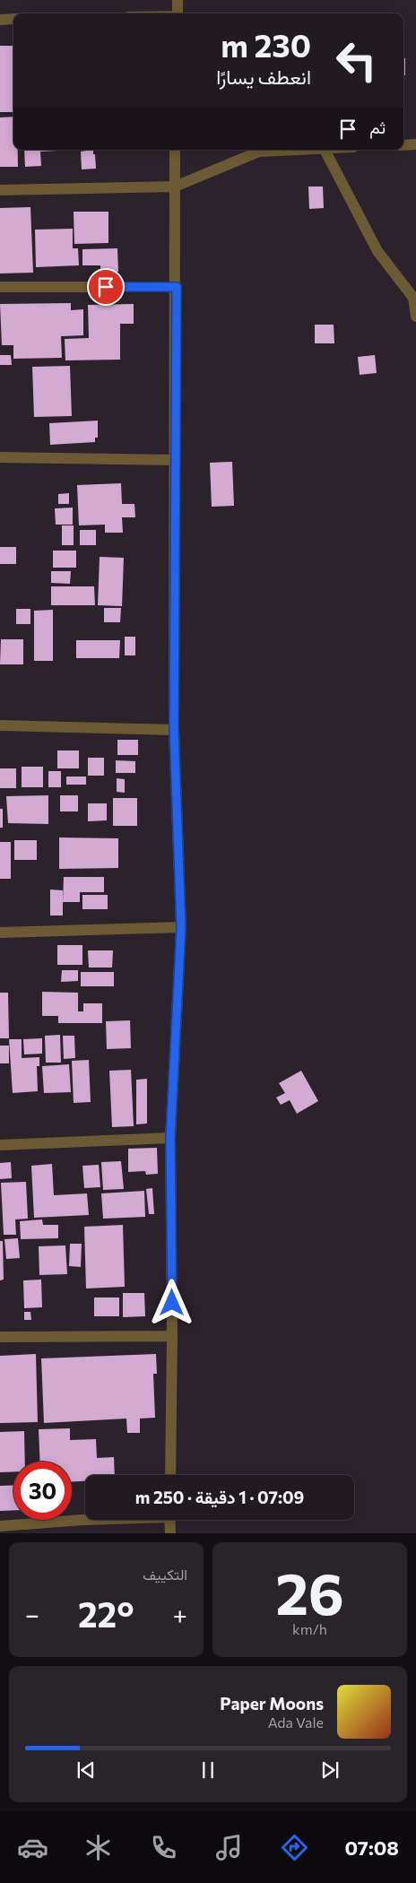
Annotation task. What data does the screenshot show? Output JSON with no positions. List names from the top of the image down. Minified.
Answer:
{"page":{"turn":["230 m","انعطف يسارًا"],"then":"ثم","limit":"30","trip":"07:09 · 1 دقيقة · 250 m","tile":[["26","km/h"],"التكييف"],"heat":["−","22°","+"],"song":["Paper Moons","Ada Vale"],"tabs":"07:08"}}
